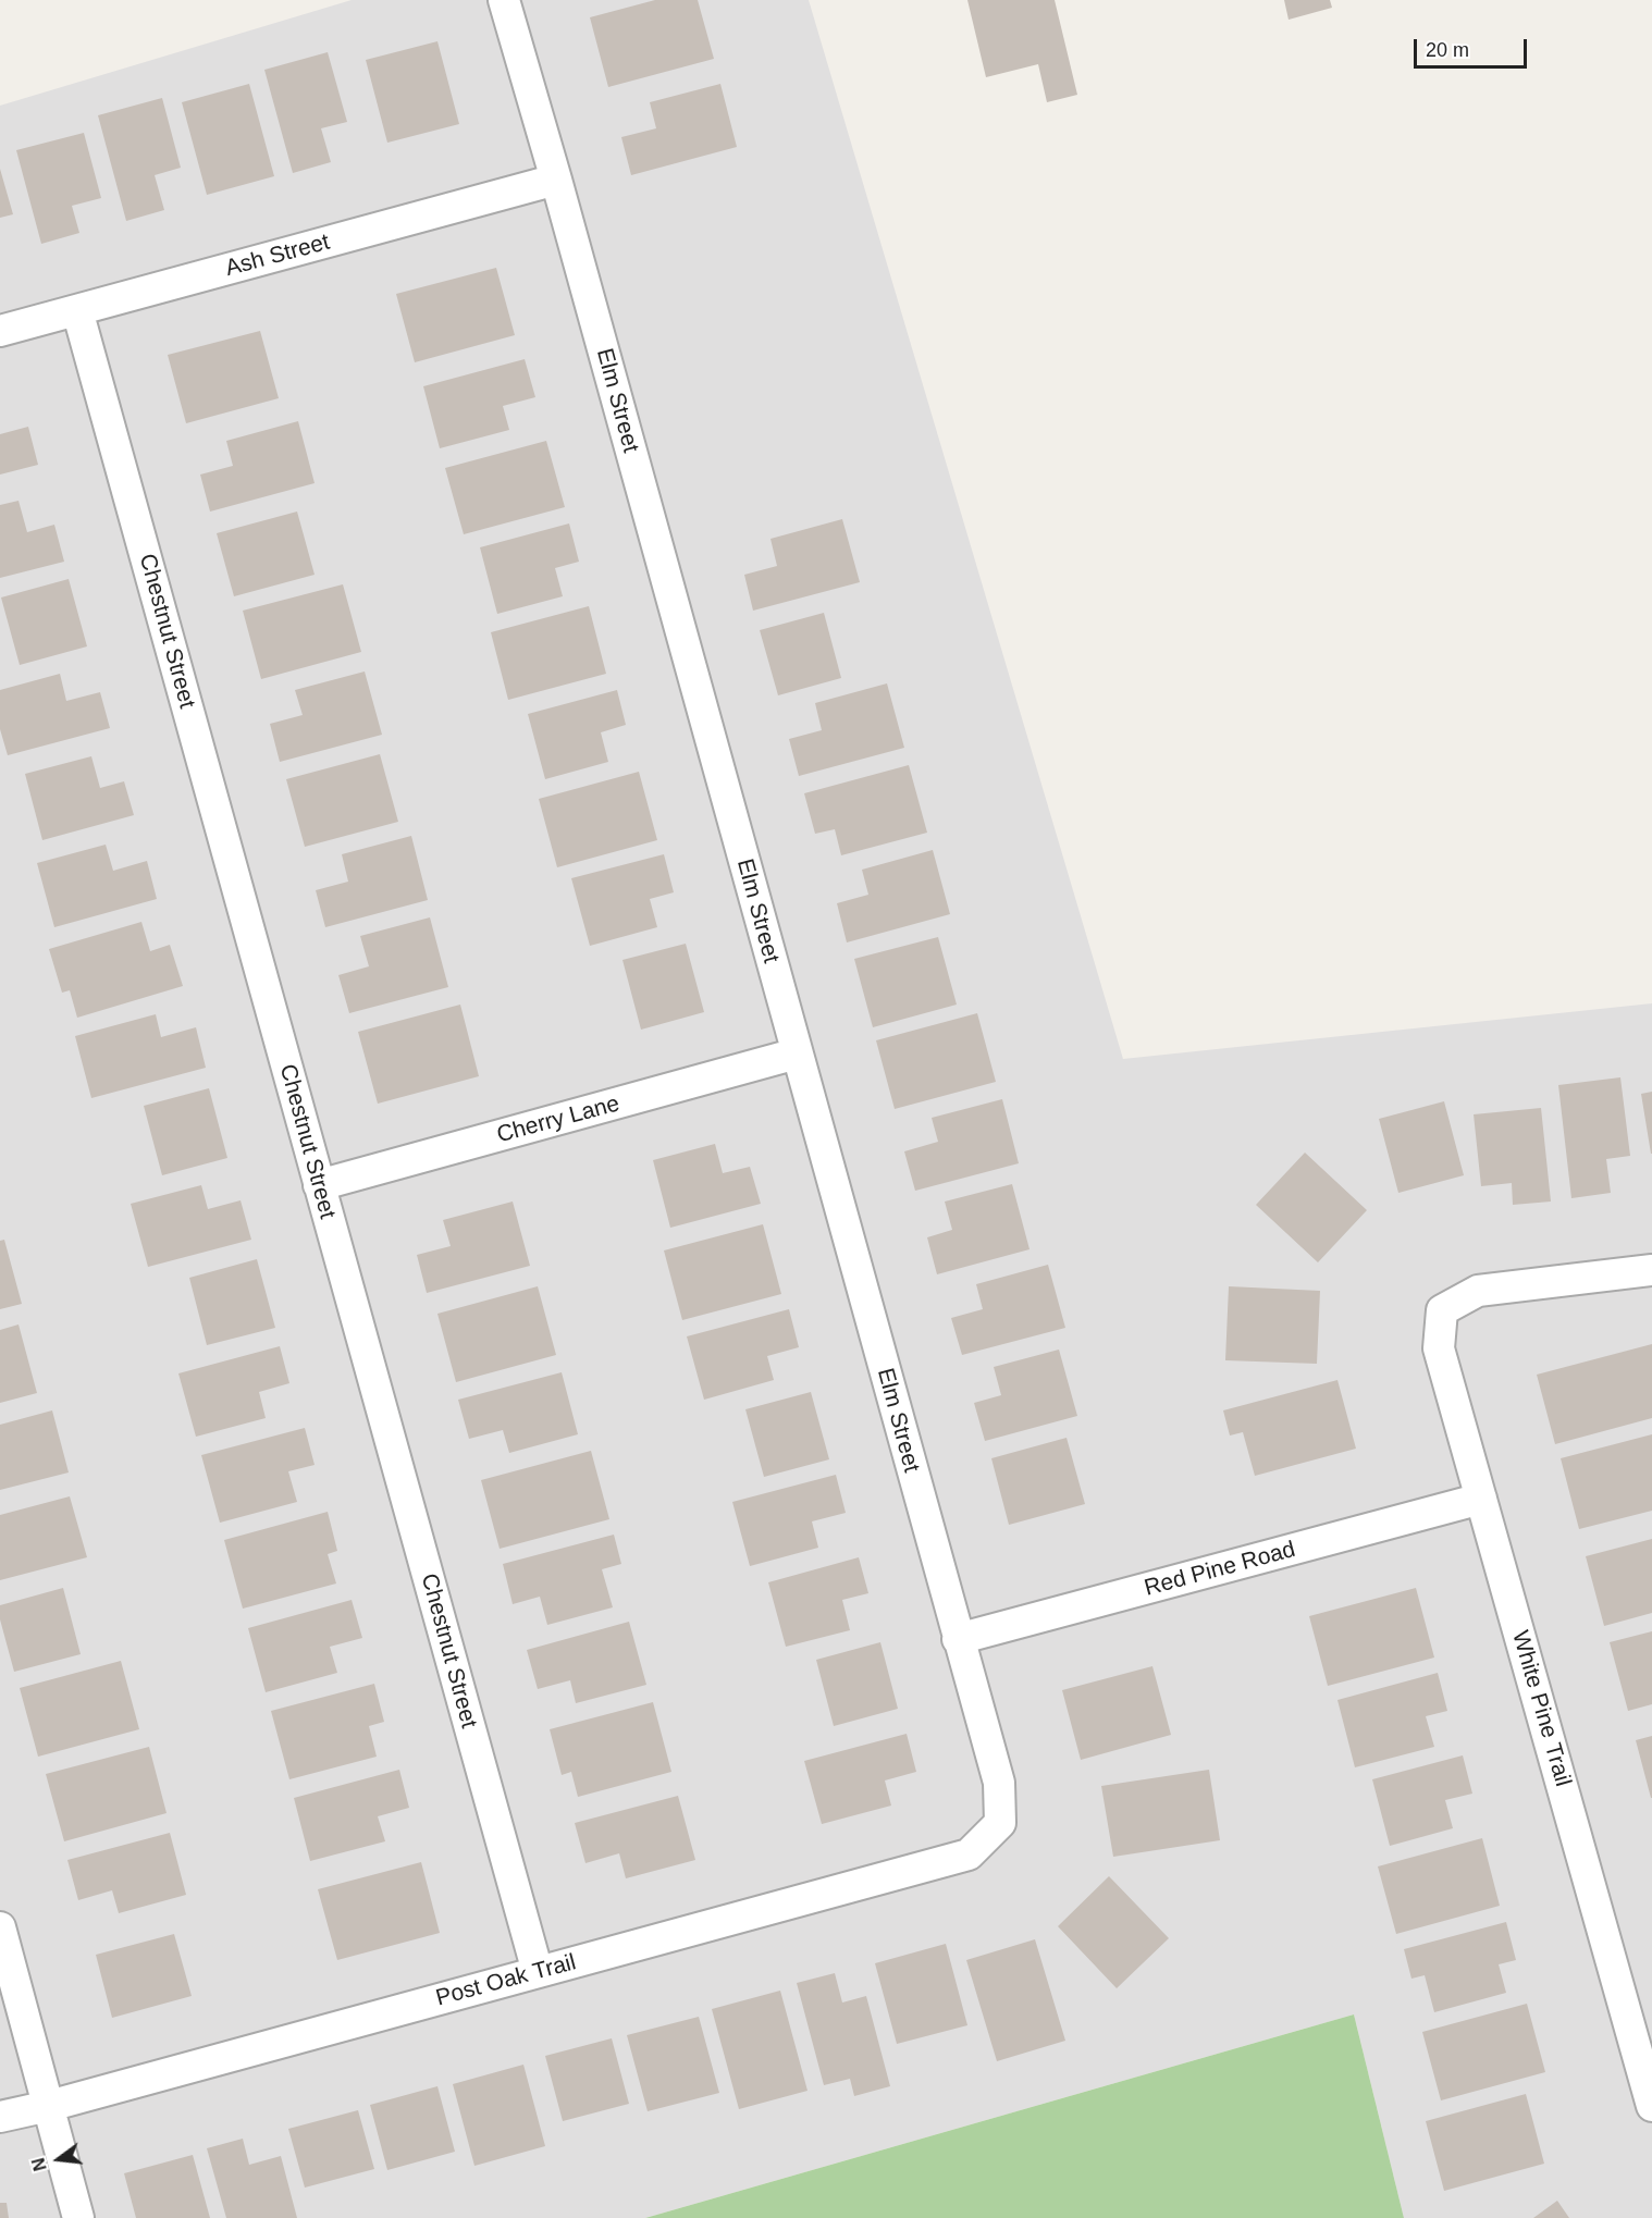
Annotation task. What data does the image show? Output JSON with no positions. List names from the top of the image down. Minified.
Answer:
{"streets":{"street":["Ash Street","Elm Street","Chestnut Street","Cherry Lane","Red Pine Road","White Pine Trail","Post Oak Trail"]},"crossings":[["Ash Street","Elm Street"],["Ash Street","Chestnut Street"],["Elm Street","Cherry Lane"],["Elm Street","Red Pine Road"],["Elm Street","Post Oak Trail"],["Chestnut Street","Cherry Lane"],["Chestnut Street","Post Oak Trail"],["Red Pine Road","White Pine Trail"]],"scale_bar":"20 m","north":"left"}
